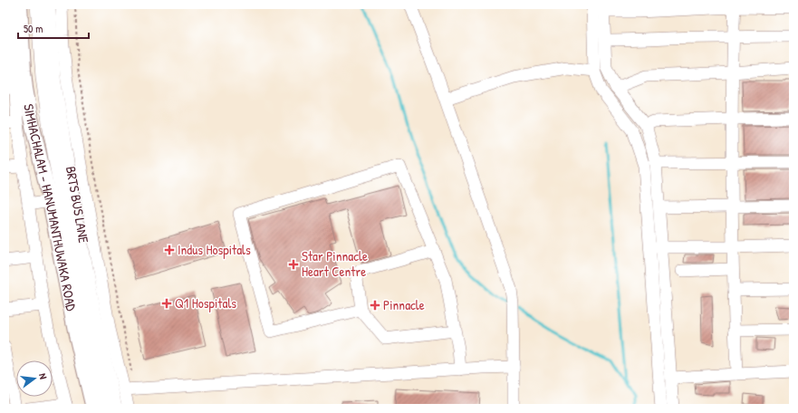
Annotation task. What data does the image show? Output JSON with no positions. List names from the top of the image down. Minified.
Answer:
{"streets":{"main road":["SIMHACHALAM - HANUMANTHUWAKA ROAD"],"street":["BRTS BUS LANE"]},"places":{"health":["Indus Hospitals","Star Pinnacle Heart Centre","Q1 Hospitals","Pinnacle"]},"scale_bar":"50 m","north":"right"}
